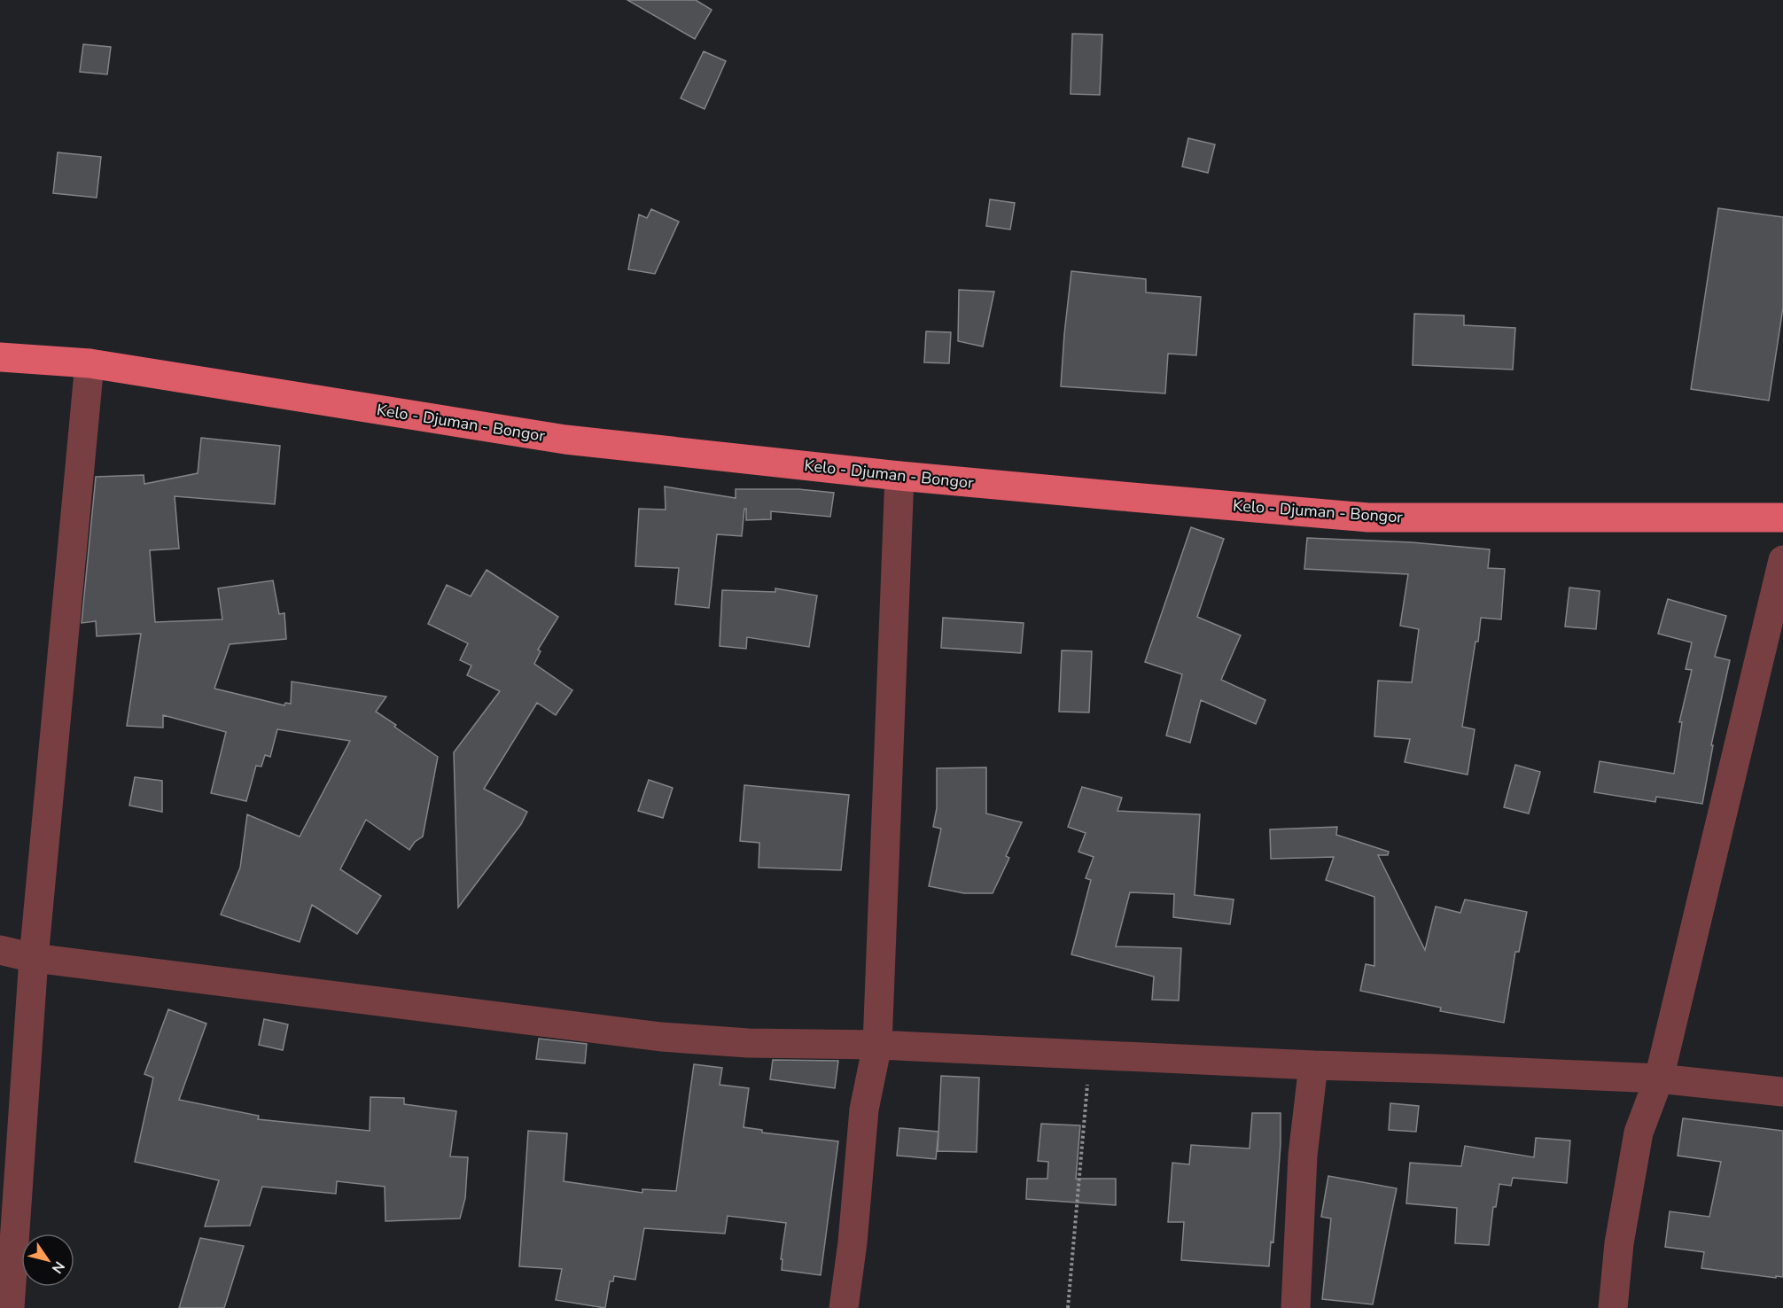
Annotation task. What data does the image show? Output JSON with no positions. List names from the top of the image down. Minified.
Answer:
{"streets":{"highway":["Kelo - Djuman - Bongor"]},"north":"bottom right"}
